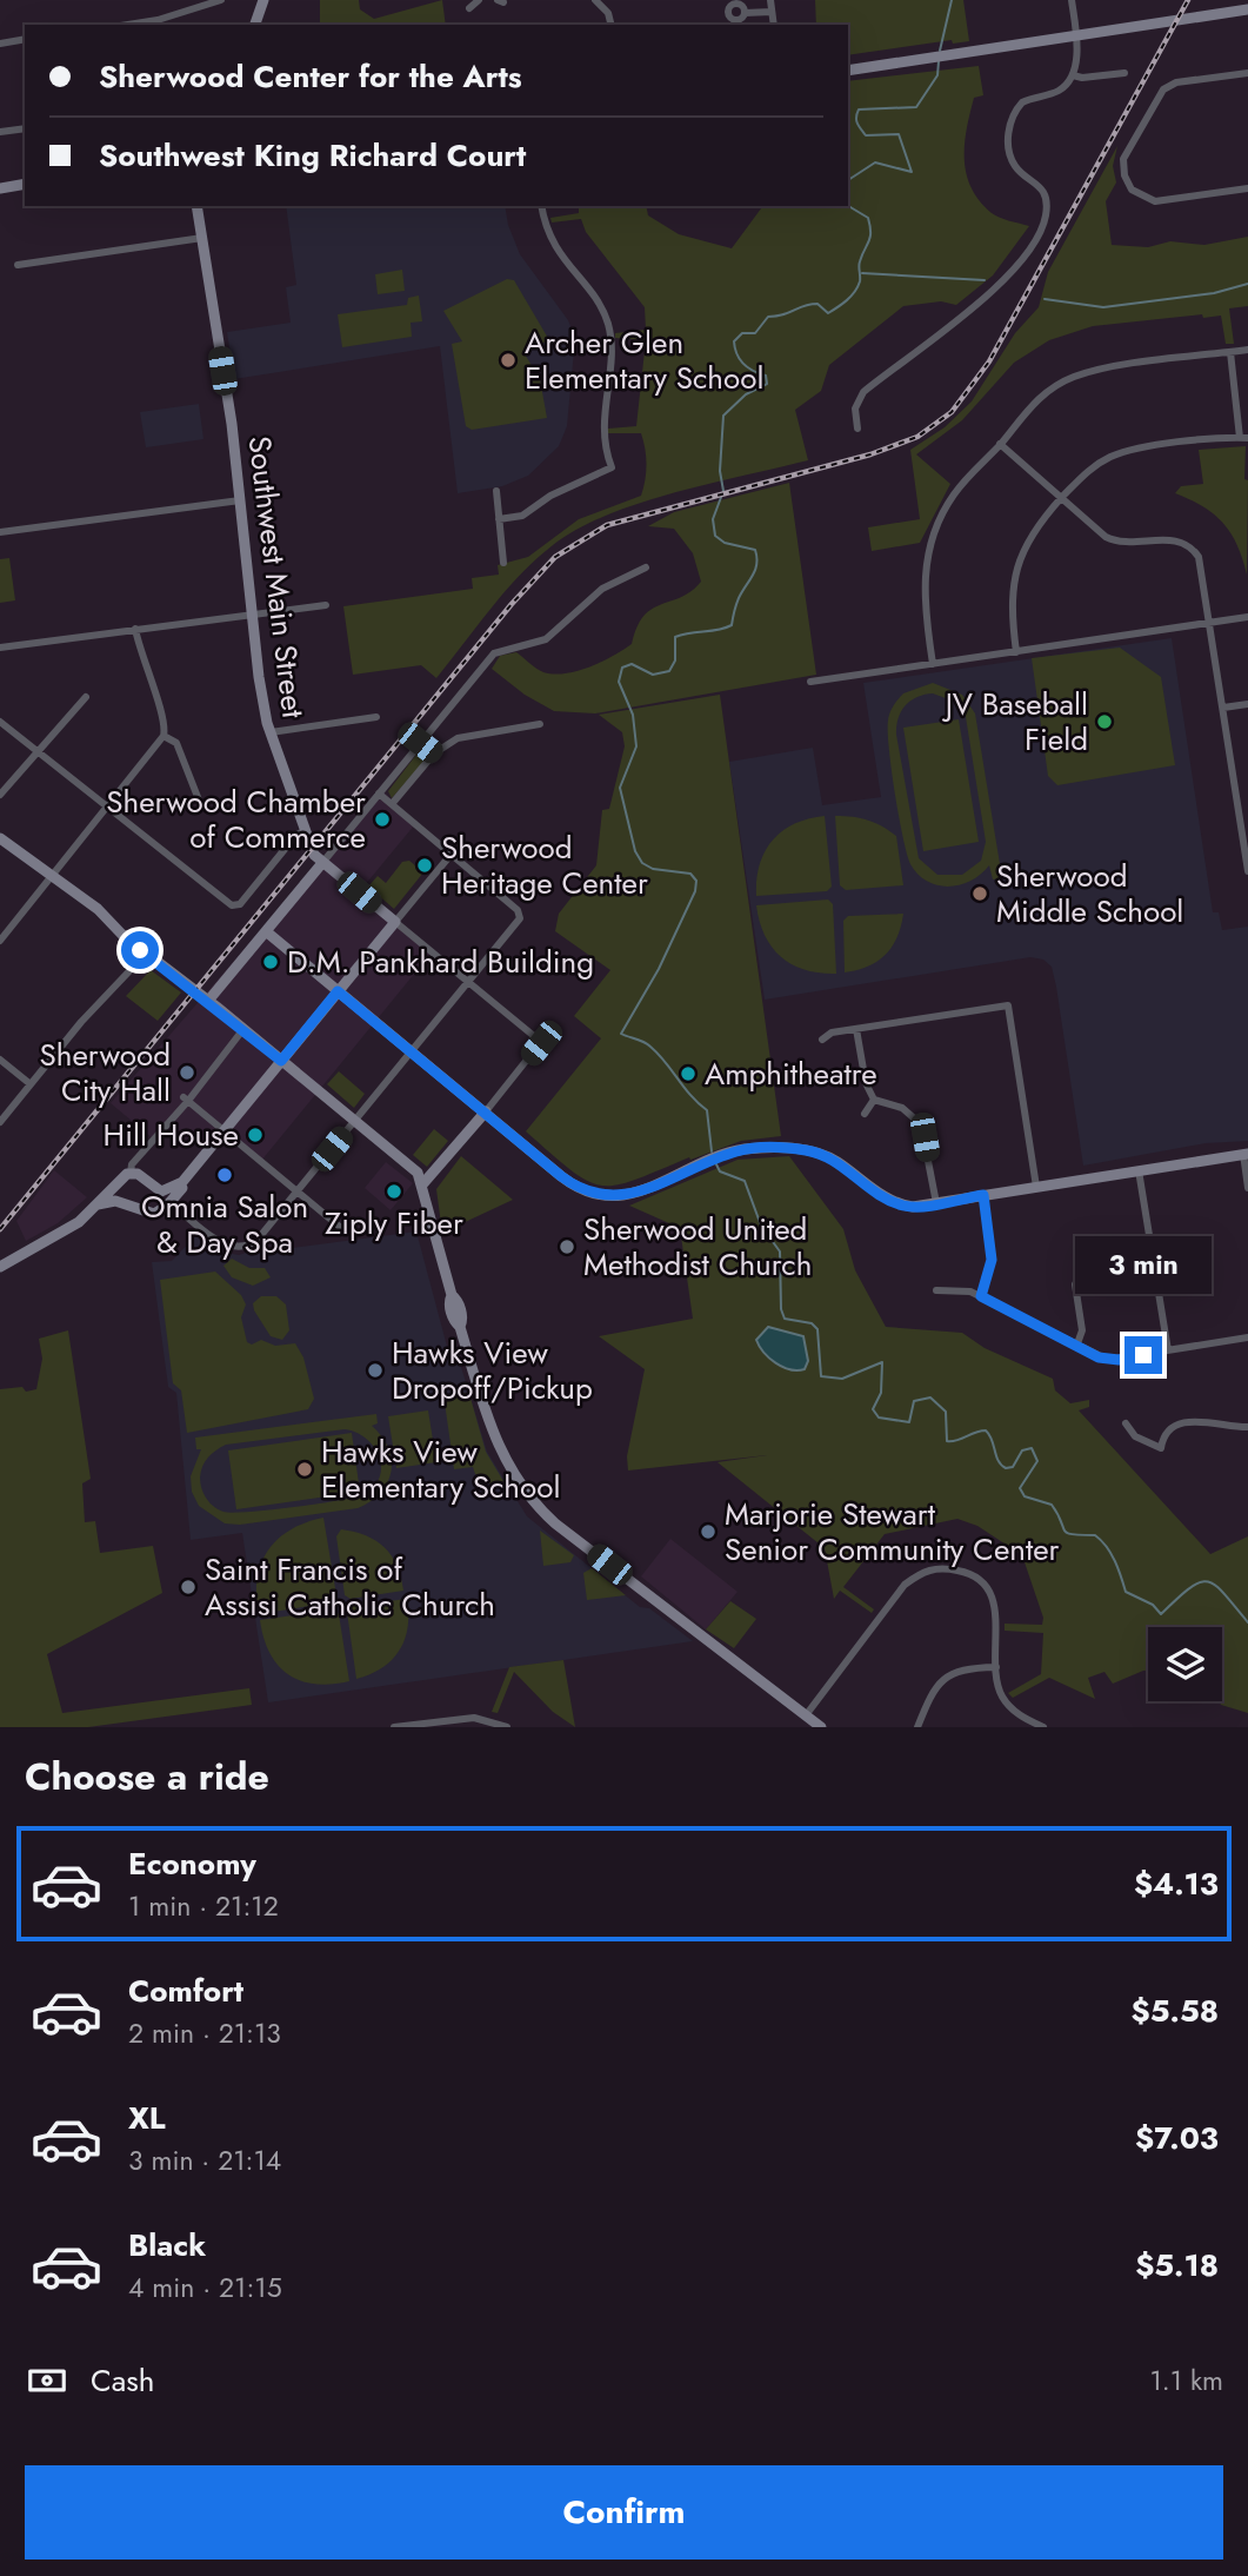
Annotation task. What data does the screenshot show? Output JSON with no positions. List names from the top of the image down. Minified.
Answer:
{"streets":{"main road":["Southwest Main Street"]},"places":["Archer Glen Elementary School","JV Baseball Field","Sherwood Chamber of Commerce","Sherwood Heritage Center","Sherwood Middle School","D.M. Pankhard Building","Sherwood City Hall","Amphitheatre","Hill House","Omnia Salon & Day Spa","Ziply Fiber","Sherwood United Methodist Church","Hawks View Dropoff/Pickup","Hawks View Elementary School","Marjorie Stewart Senior Community Center","Saint Francis of Assisi Catholic Church"],"page":{"banner":["Sherwood Center for the Arts","Southwest King Richard Court"],"bubble":"3 min","heading":"Choose a ride","list":[{"name":"Economy","note":"1 min · 21:12","value":"$4.13"},{"name":"Comfort","note":"2 min · 21:13","value":"$5.58"},{"name":"XL","note":"3 min · 21:14","value":"$7.03"},{"name":"Black","note":"4 min · 21:15","value":"$5.18"}],"pay":["Cash","1.1 km"],"buttons":"Confirm"}}
